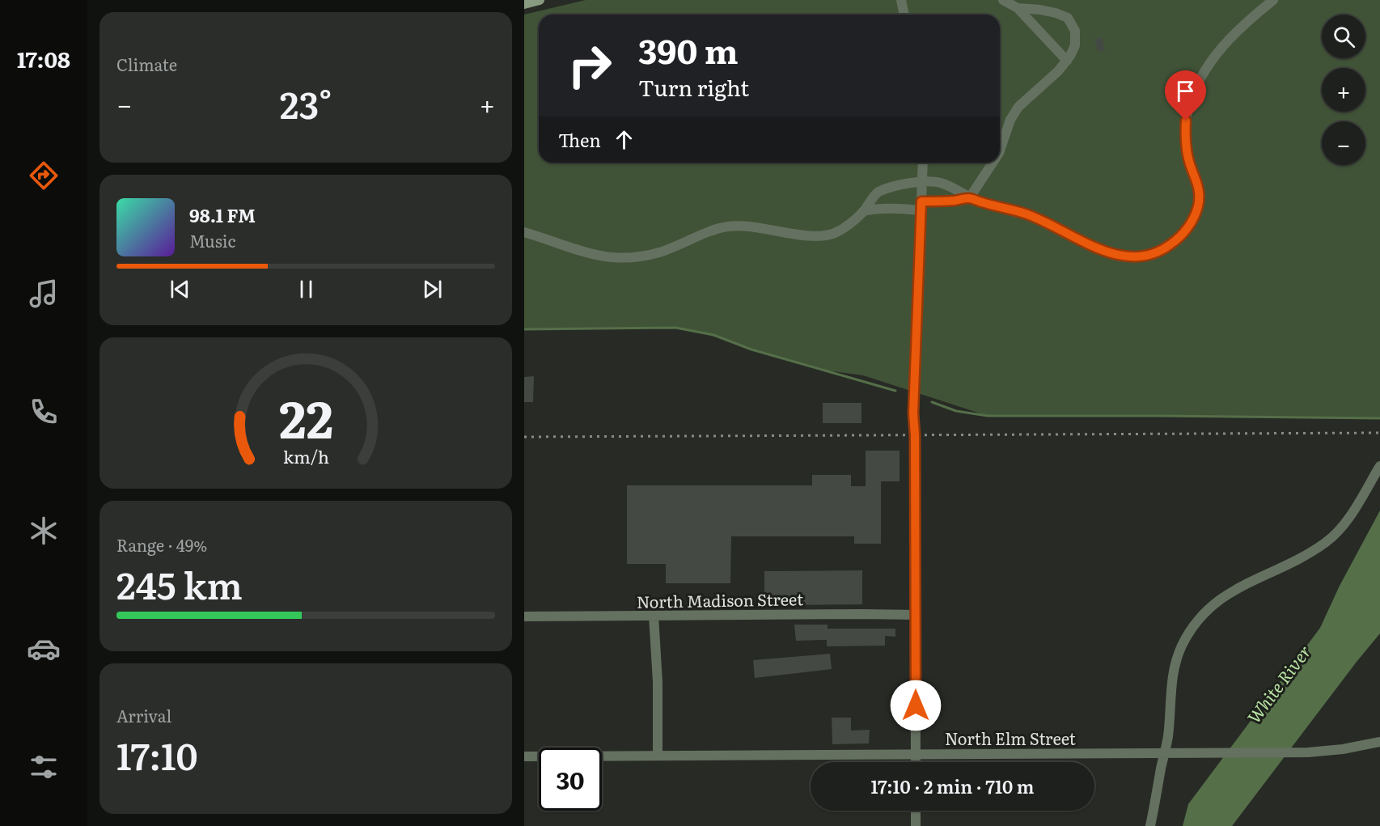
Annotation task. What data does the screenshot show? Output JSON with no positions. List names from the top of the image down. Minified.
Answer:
{"streets":{"street":["North Madison Street","North Elm Street"]},"water":["White River"],"page":{"tabs":"17:08","tile":["Climate",["Range · 49%","245 km"],["Arrival","17:10"]],"map_buttons":["+","−"],"turn":["390 m","Turn right"],"heat":["−","23°","+"],"then":"Then","song":["98.1 FM","Music"],"limit":"30","trip":"17:10 · 2 min · 710 m","gauge":["22","km/h"]}}
